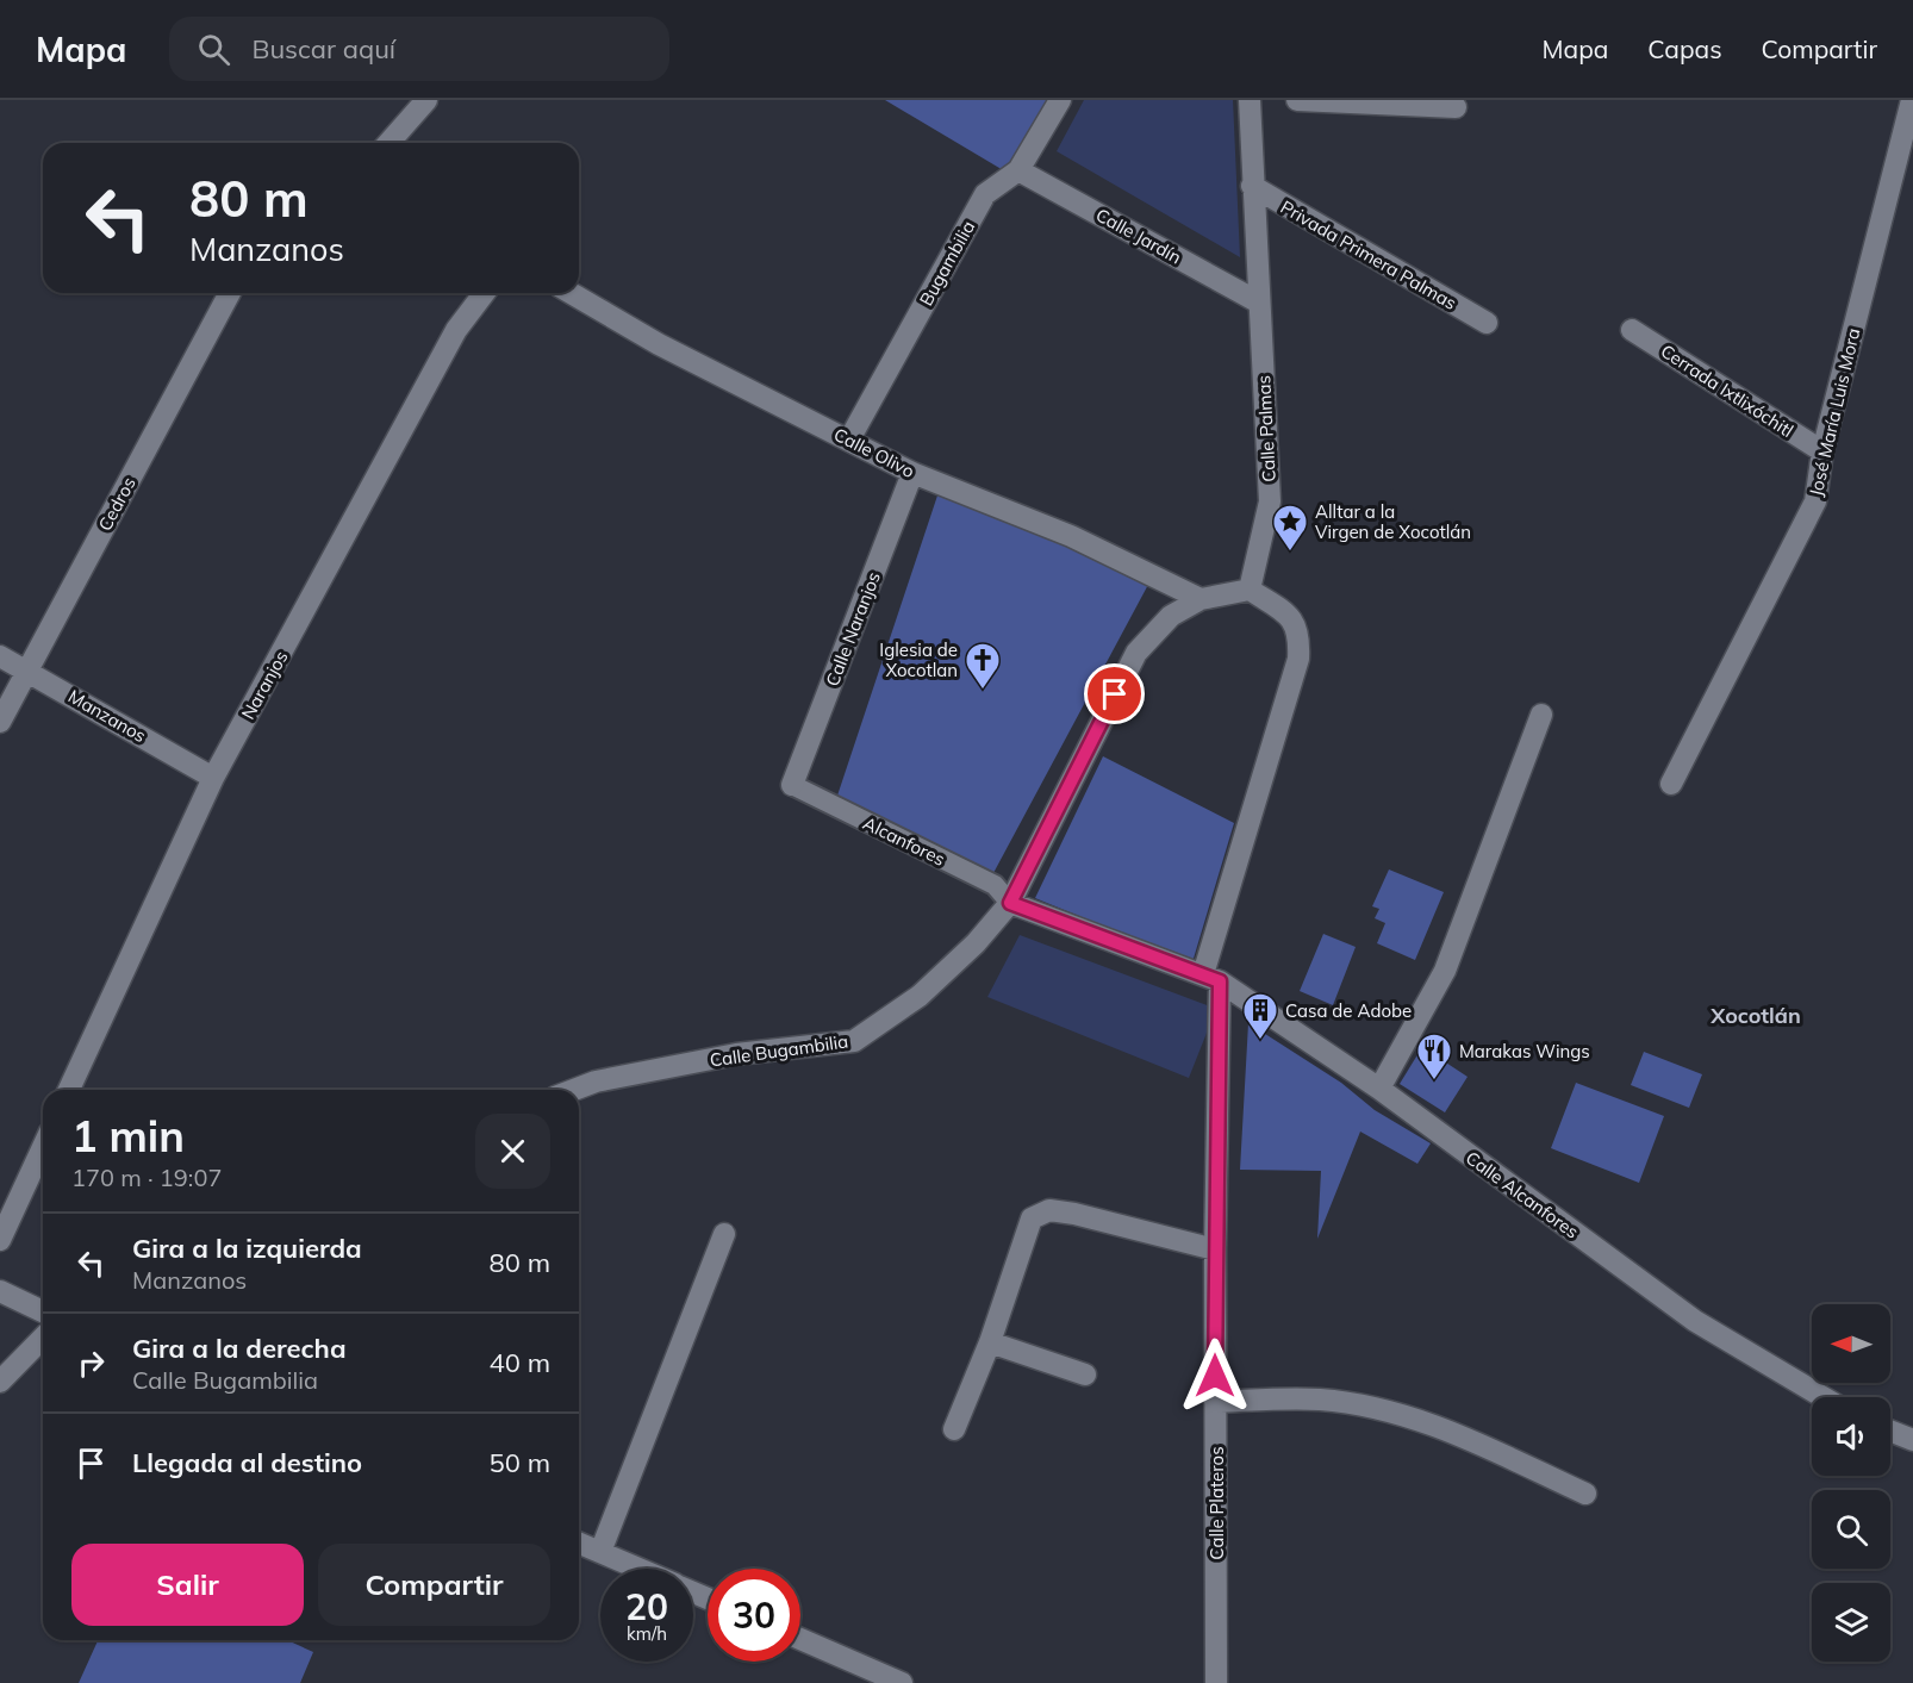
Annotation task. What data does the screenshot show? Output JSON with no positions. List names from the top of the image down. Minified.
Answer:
{"streets":{"street":["Calle Jardín","Privada Primera Palmas","Bugambilia","Cerrada Ixtlixóchitl","José María Luis Mora","Calle Palmas","Calle Olivo","Cedros","Calle Naranjos","Naranjos","Manzanos","Alcanfores","Calle Bugambilia","Calle Alcanfores","Calle Plateros"]},"crossings":[["Calle Jardín","Bugambilia"],["Calle Jardín","Calle Palmas"],["Privada Primera Palmas","Calle Palmas"],["Bugambilia","Calle Olivo"],["Cerrada Ixtlixóchitl","José María Luis Mora"],["Calle Palmas","Calle Bugambilia"],["Calle Olivo","Calle Naranjos"],["Calle Olivo","Calle Bugambilia"],["Cedros","Manzanos"],["Calle Naranjos","Alcanfores"],["Naranjos","Manzanos"],["Alcanfores","Calle Bugambilia"],["Calle Alcanfores","Calle Plateros"]],"districts":["Xocotlán"],"places":{"place":["Alltar a la Virgen de Xocotlán"],"church":["Iglesia de Xocotlan"],"building":["Casa de Adobe"],"restaurant":["Marakas Wings"]},"north":"left","page":{"header":"Mapa","search":"Buscar aquí","nav":["Mapa","Capas","Compartir"],"turn":["80 m","Manzanos"],"heading":["1 min","170 m · 19:07"],"list":[{"name":"Gira a la izquierda","note":"Manzanos","value":"80 m"},{"name":"Gira a la derecha","note":"Calle Bugambilia","value":"40 m"},{"name":"Llegada al destino","value":"50 m"}],"buttons":["Salir","Compartir"],"speed":"20 km/h","limit":"30"}}
